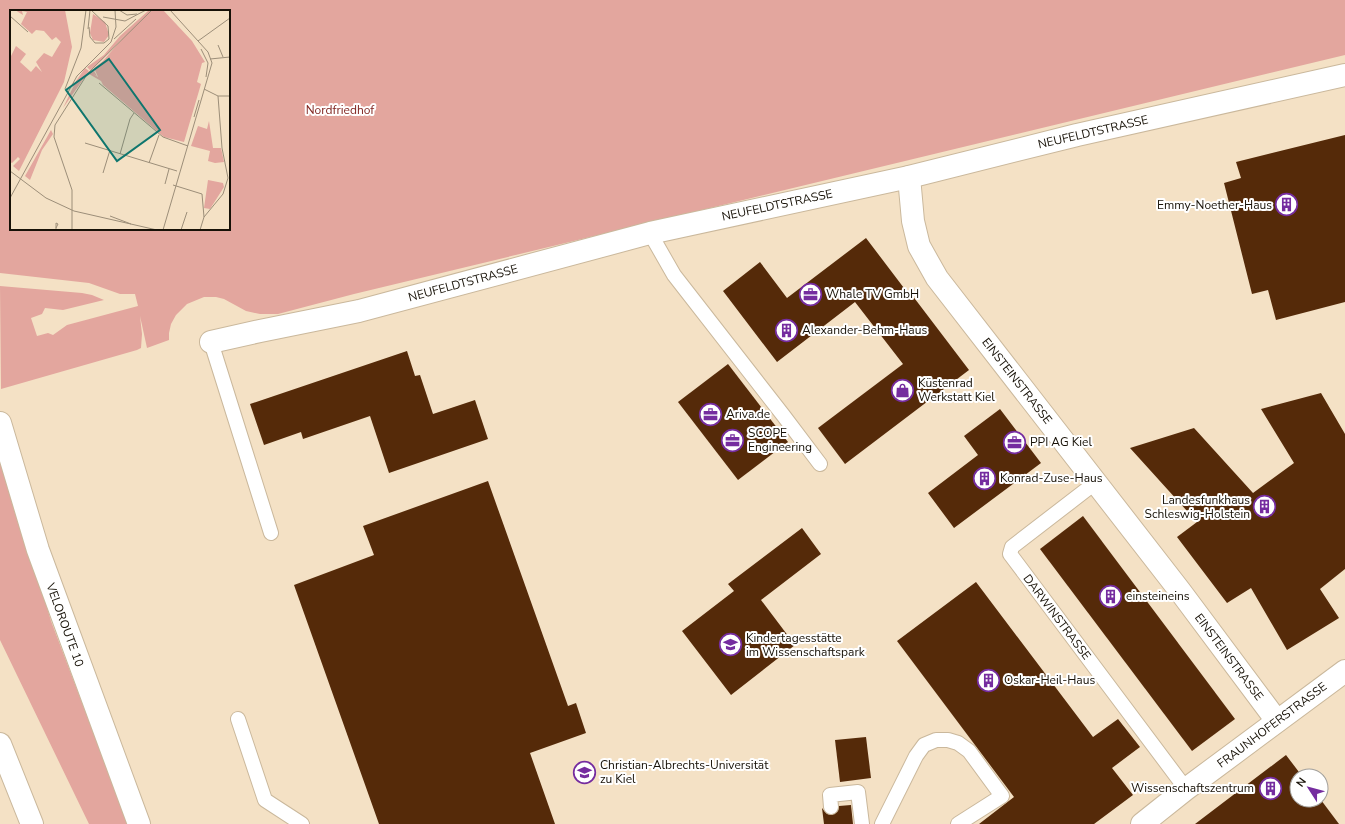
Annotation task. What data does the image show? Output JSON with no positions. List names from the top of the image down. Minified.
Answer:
{"streets":{"main road":["NEUFELDTSTRASSE","EINSTEINSTRASSE","VELOROUTE 10","FRAUNHOFERSTRASSE"],"lane":["DARWINSTRASSE"]},"crossings":[["NEUFELDTSTRASSE","EINSTEINSTRASSE"],["EINSTEINSTRASSE","DARWINSTRASSE"],["EINSTEINSTRASSE","FRAUNHOFERSTRASSE"],["DARWINSTRASSE","FRAUNHOFERSTRASSE"]],"parks":["Nordfriedhof"],"places":{"building":["Emmy-Noether-Haus","Alexander-Behm-Haus","Konrad-Zuse-Haus","Landesfunkhaus Schleswig-Holstein","einsteineins","Oskar-Heil-Haus","Wissenschaftszentrum"],"office":["Whale TV GmbH","Ariva.de","SCOPE Engineering","PPI AG Kiel"],"shop":["Küstenrad Werkstatt Kiel"],"school or university":["Kindertagesstätte im Wissenschaftspark","Christian-Albrechts-Universität zu Kiel"]},"north":"top left"}
